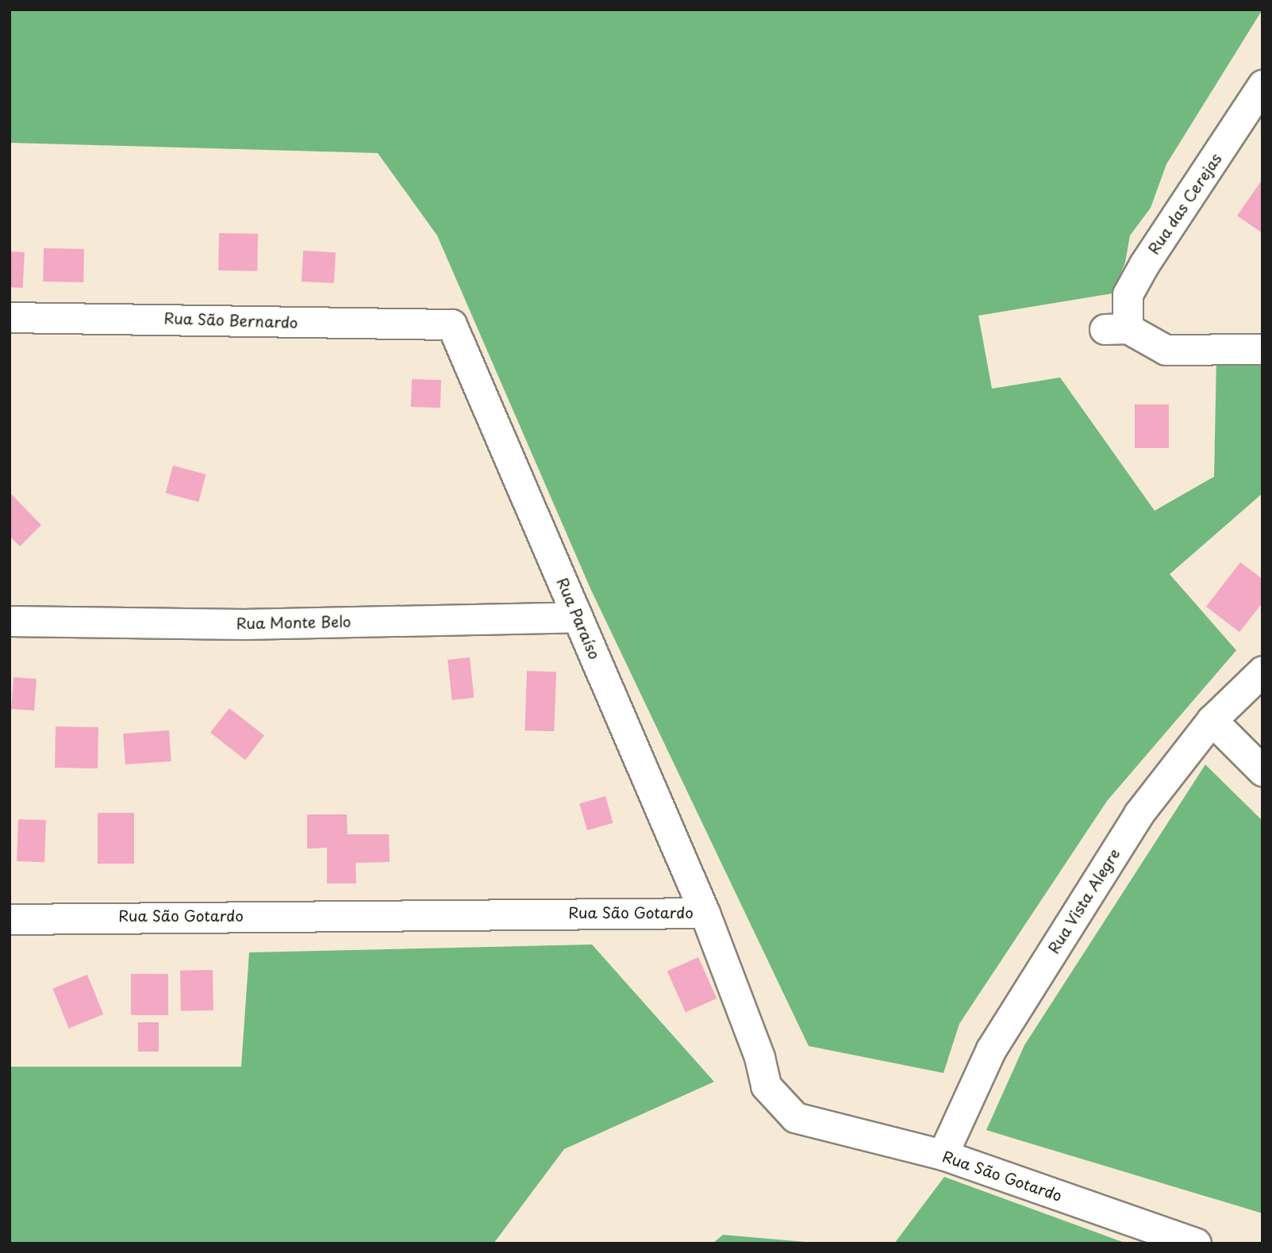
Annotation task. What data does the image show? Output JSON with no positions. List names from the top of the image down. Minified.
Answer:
{"streets":{"street":["Rua das Cerejas","Rua São Bernardo","Rua Paraíso","Rua Monte Belo","Rua Vista Alegre","Rua São Gotardo"]},"crossings":[["Rua São Bernardo","Rua Paraíso"],["Rua Paraíso","Rua Monte Belo"],["Rua Paraíso","Rua São Gotardo"],["Rua Vista Alegre","Rua São Gotardo"]]}
